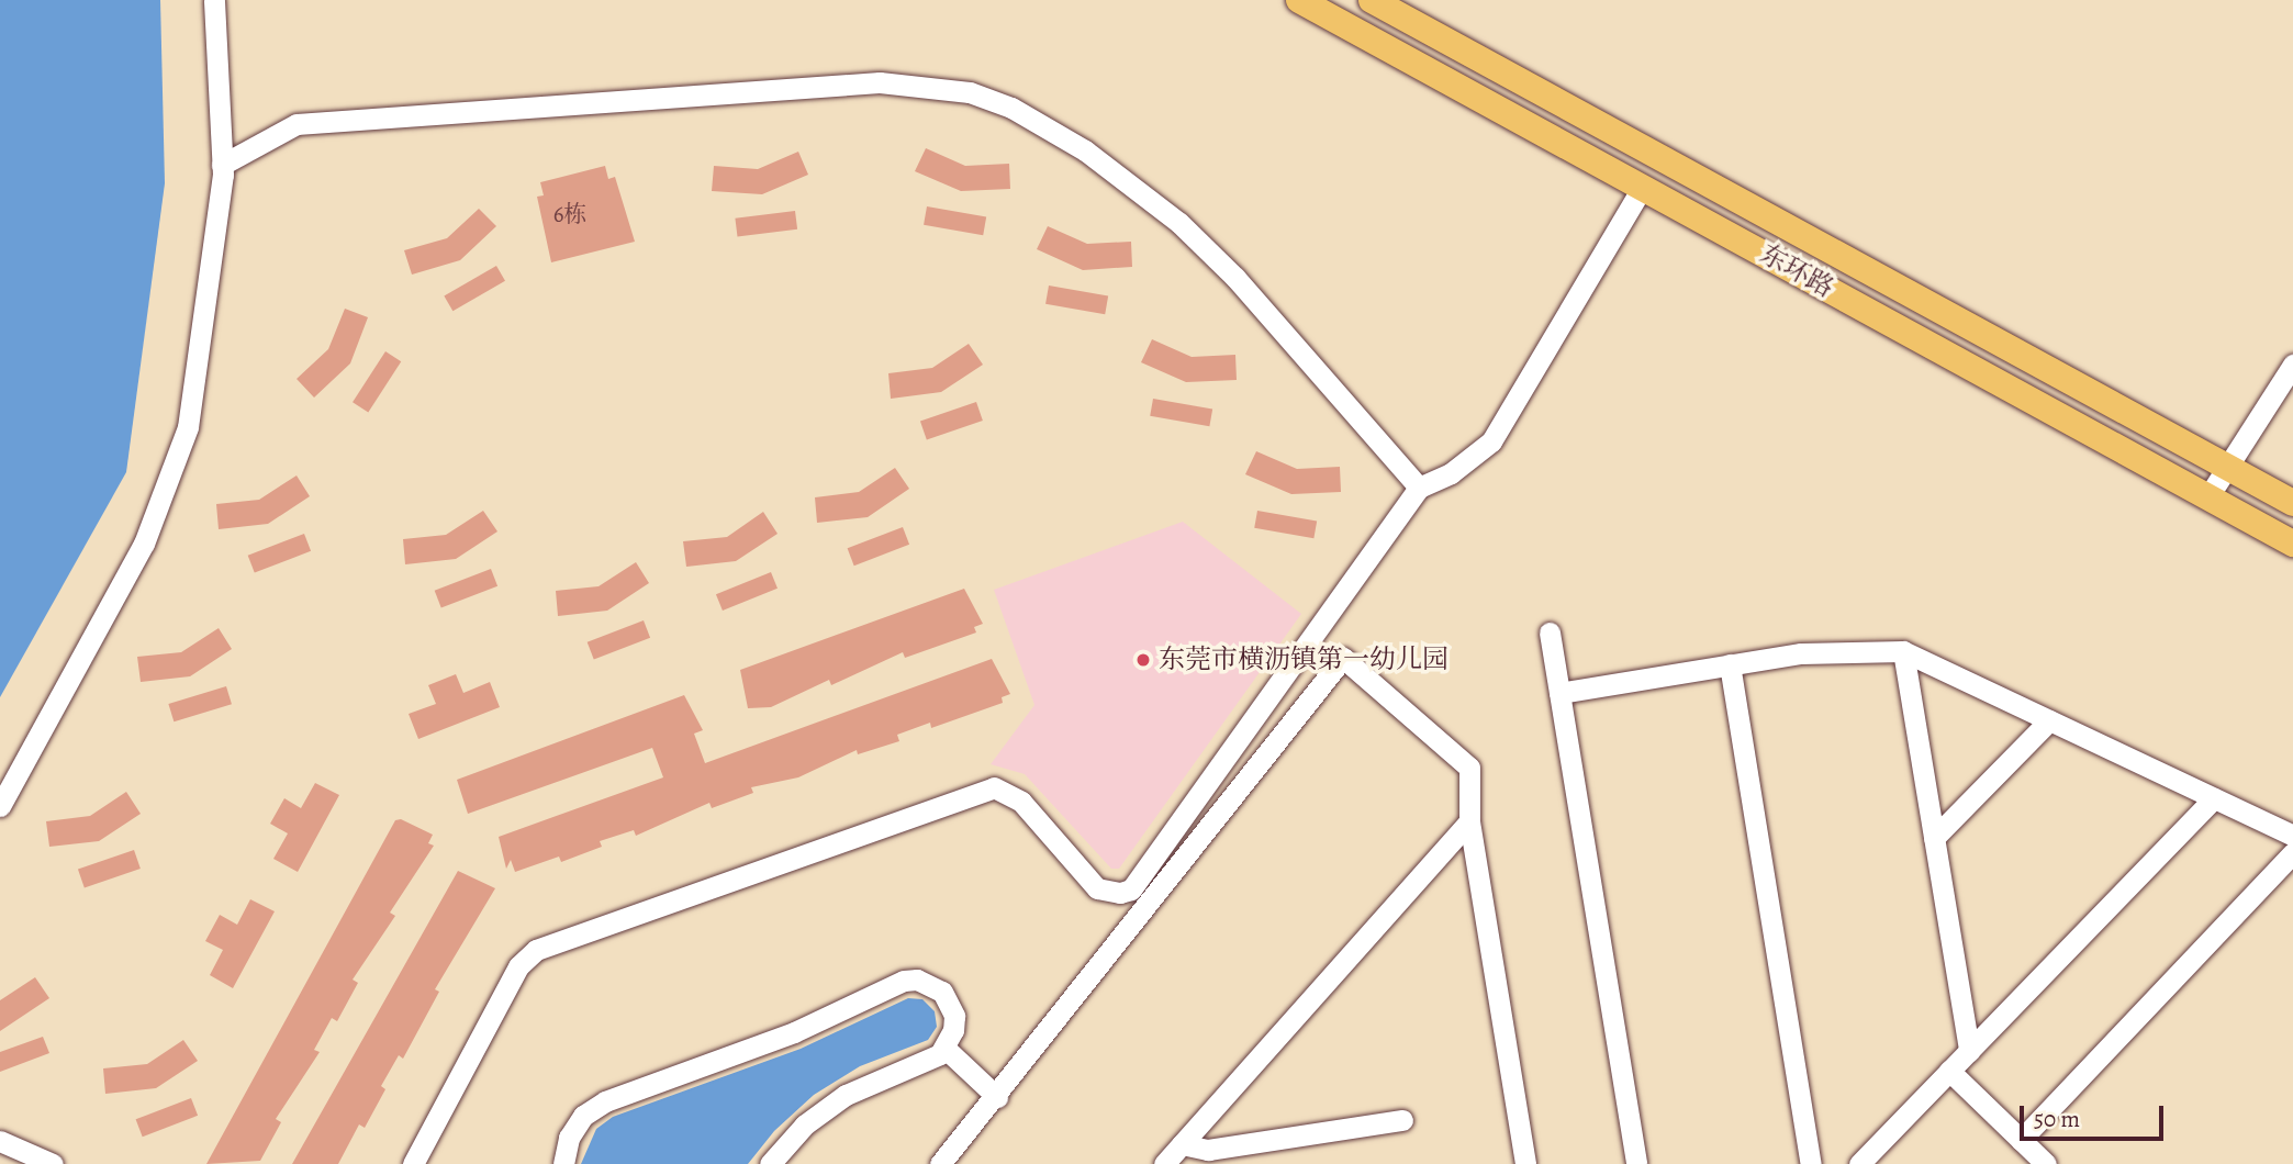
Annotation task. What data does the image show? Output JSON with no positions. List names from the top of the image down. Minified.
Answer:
{"streets":{"main road":["东环路"]},"places":["东莞市横沥镇第一幼儿园"],"house_numbers":["6栋"],"scale_bar":"50 m"}
